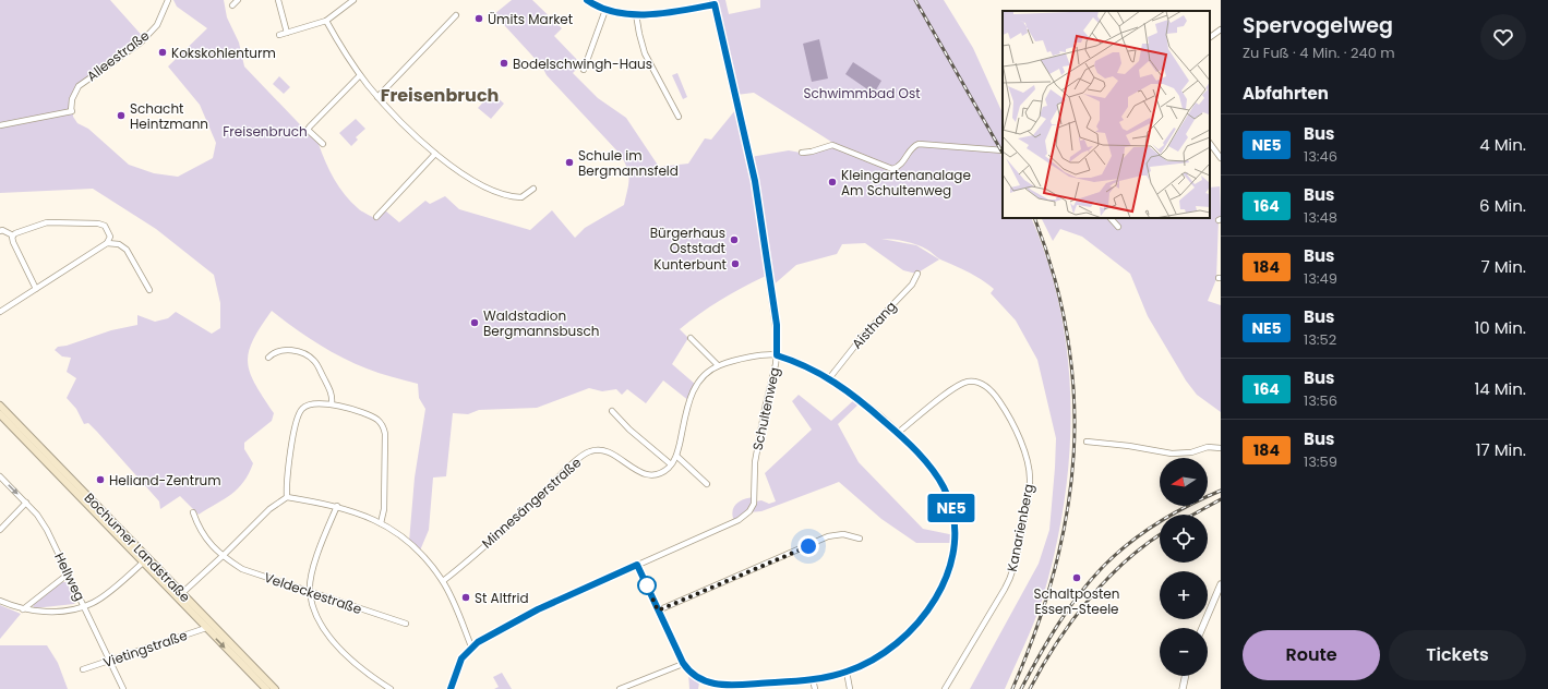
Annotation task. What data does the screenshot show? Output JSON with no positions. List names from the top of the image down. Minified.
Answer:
{"streets":{"main road":["Bochumer Landstraße"],"street":["Alleestraße","Aisthang","Schultenweg","Minnesängerstraße","Kanarienberg","Hellweg","Veldeckestraße","Vietingstraße"]},"crossings":[["Bochumer Landstraße","Vietingstraße"],["Hellweg","Vietingstraße"]],"districts":["Freisenbruch"],"parks":["Schwimmbad Ost","Freisenbruch"],"places":["Ümits Market","Kokskohlenturm","Bodelschwingh-Haus","Schacht Heintzmann","Schule im Bergmannsfeld","Kleingartenanalage Am Schultenweg","Bürgerhaus Oststadt","Kunterbunt","Waldstadion Bergmannsbusch","Heliand-Zentrum","Schaltposten Essen-Steele","St Altfrid"],"lines":["bus line NE5"],"north":"left","page":{"on_map":"NE5","heading":[["Spervogelweg","Zu Fuß · 4 Min. · 240 m"],"Abfahrten"],"list":[{"mark":"NE5","name":"Bus","note":"13:46","value":"4 Min."},{"mark":"164","name":"Bus","note":"13:48","value":"6 Min."},{"mark":"184","name":"Bus","note":"13:49","value":"7 Min."},{"mark":"NE5","name":"Bus","note":"13:52","value":"10 Min."},{"mark":"164","name":"Bus","note":"13:56","value":"14 Min."},{"mark":"184","name":"Bus","note":"13:59","value":"17 Min."}],"map_buttons":["+","−"],"buttons":["Route","Tickets"]}}
